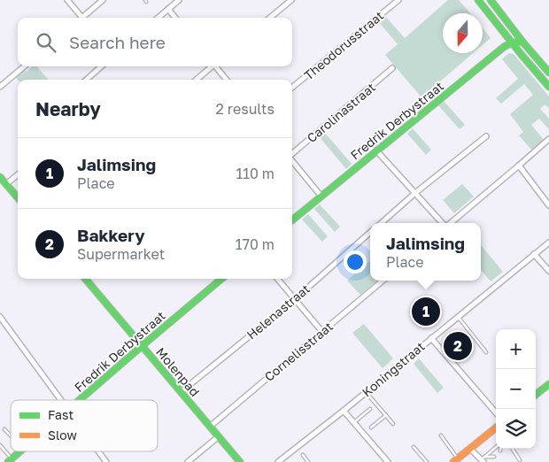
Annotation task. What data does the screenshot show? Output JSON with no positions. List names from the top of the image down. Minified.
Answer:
{"streets":{"main road":["Fredrik Derbystraat","Molenpad"],"street":["Theodorusstraat","Carolinastraat","Helenastraat","Cornelisstraat","Koningstraat"]},"crossings":[["Fredrik Derbystraat","Molenpad"],["Helenastraat","Molenpad"],["Cornelisstraat","Molenpad"]],"legend":["Fast","Slow"],"north":"bottom","page":{"search":"Search here","heading":["Nearby","2 results"],"list":[{"mark":"1","name":"Jalimsing","note":"Place","value":"110 m"},{"mark":"2","name":"Bakkery","note":"Supermarket","value":"170 m"}],"popup":["Jalimsing","Place"],"pins":["1","2"],"map_buttons":["+","−"]}}
